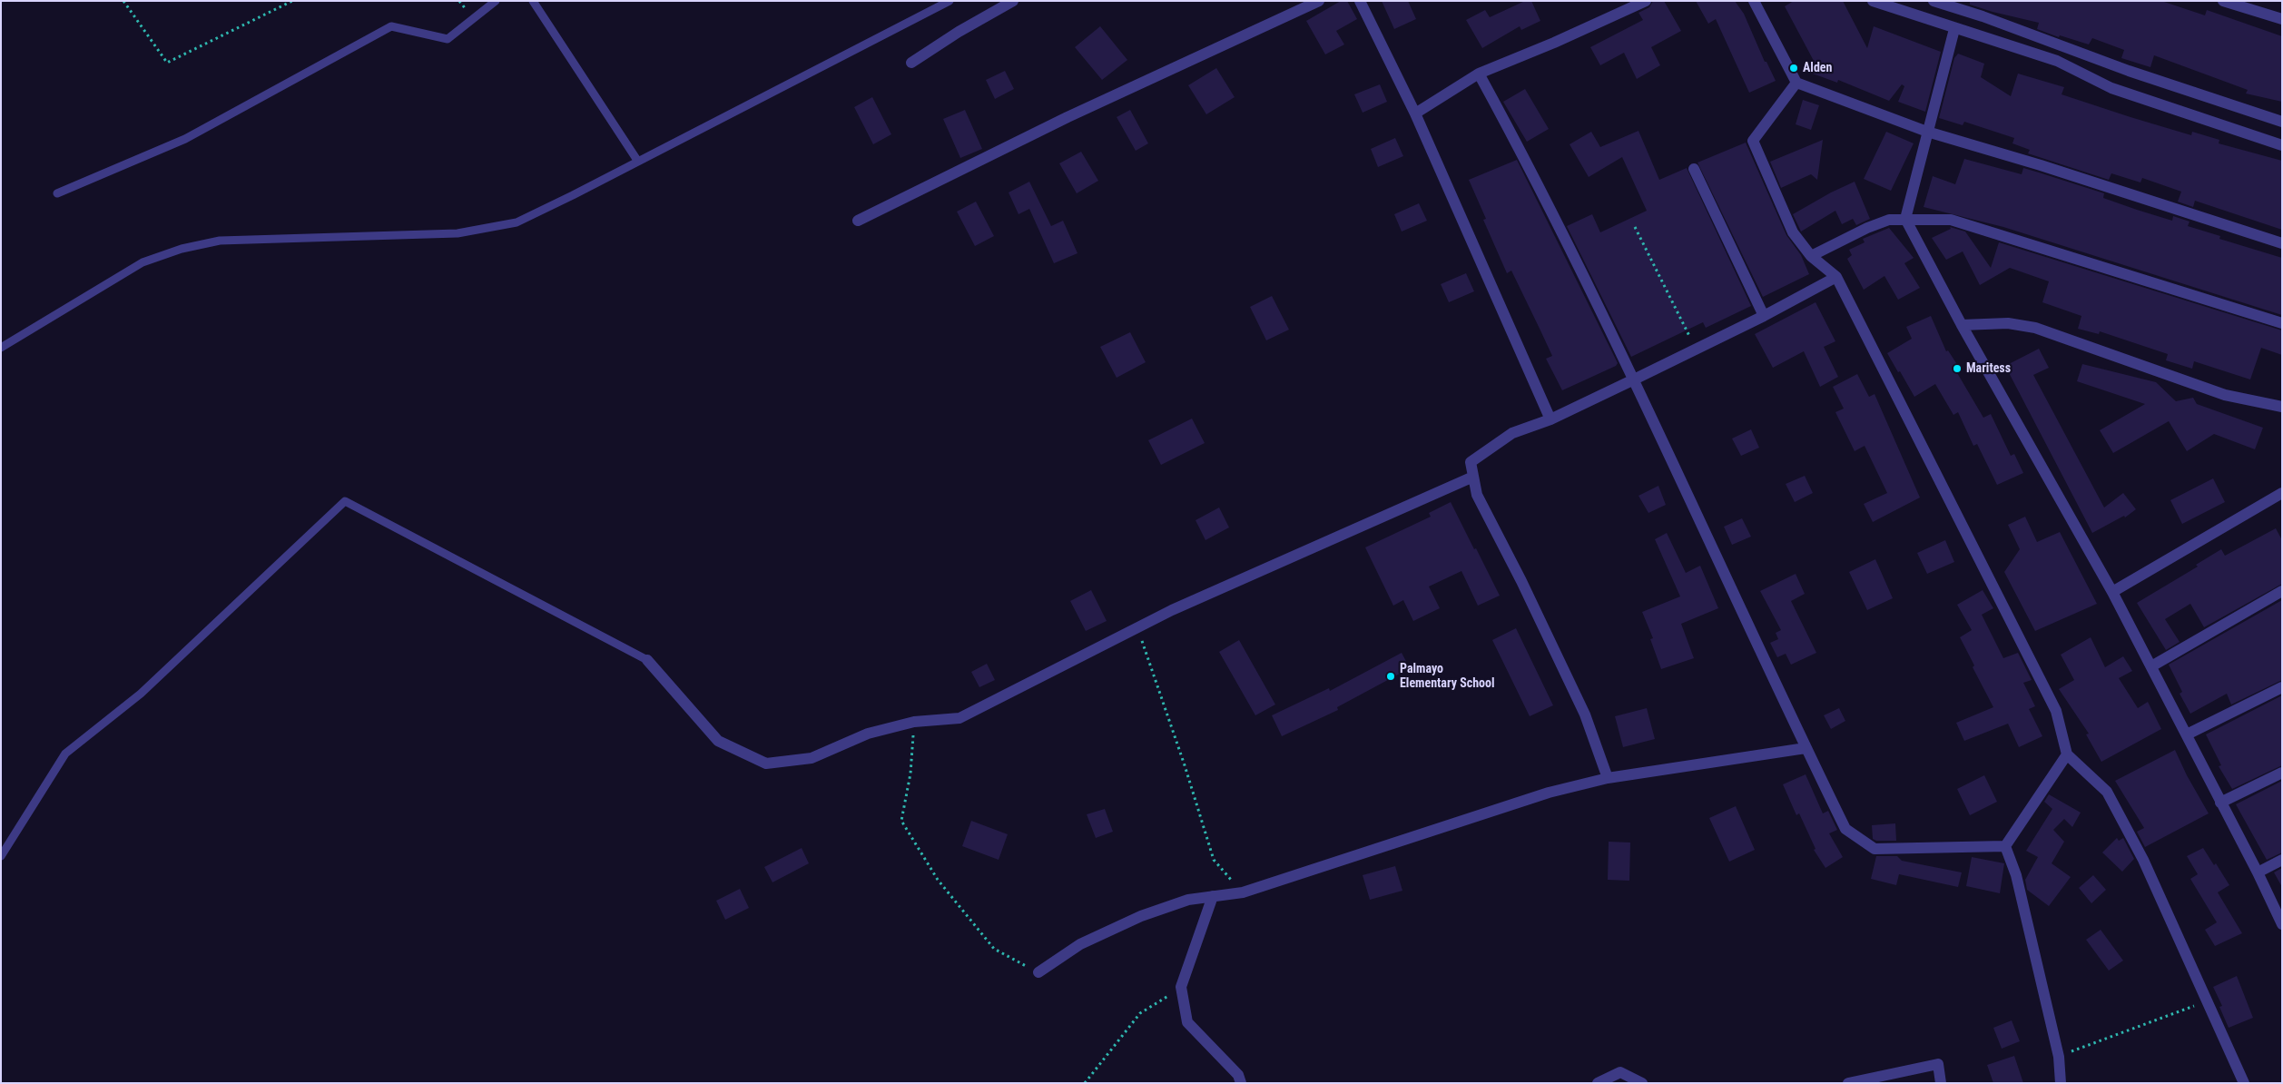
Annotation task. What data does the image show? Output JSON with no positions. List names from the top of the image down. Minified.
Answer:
{"places":["Alden","Maritess","Palmayo Elementary School"]}
